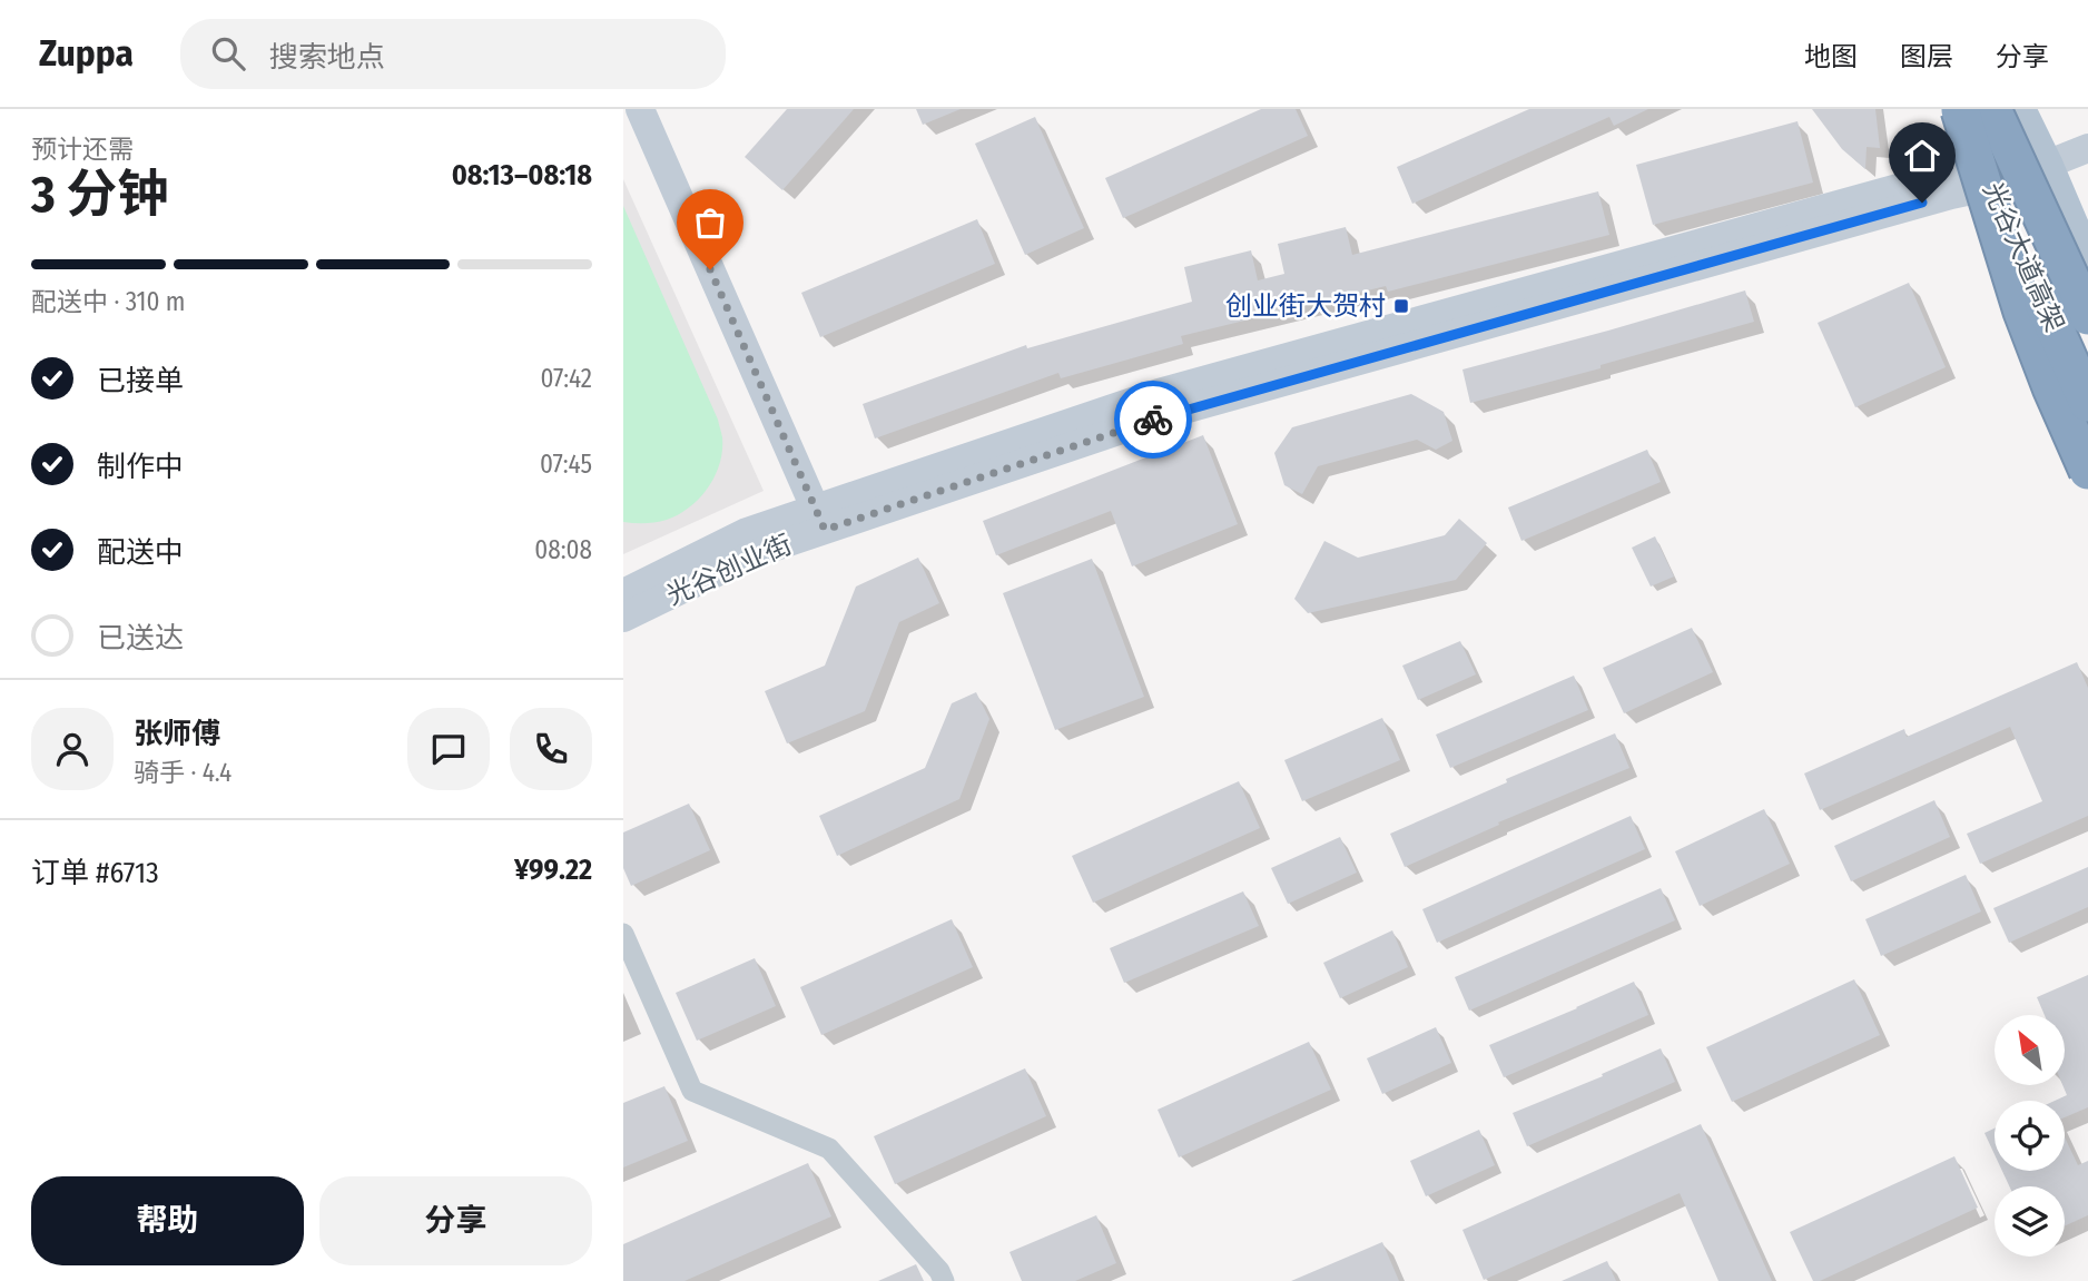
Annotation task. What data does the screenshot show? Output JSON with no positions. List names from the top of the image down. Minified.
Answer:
{"streets":{"highway":["光谷大道高架"],"main road":["光谷创业街"]},"places":{"transit":["创业街大贺村"]},"north":"top left","page":{"header":"Zuppa","search":"搜索地点","nav":["地图","图层","分享"],"heading":["3 分钟","预计还需","08:13–08:18"],"panel":["张师傅","骑手 · 4.4","订单 #6713","¥99.22"],"bar":"配送中 · 310 m","list":[["已接单","07:42"],["制作中","07:45"],["配送中","08:08"],"已送达"],"buttons":["帮助","分享"]}}
